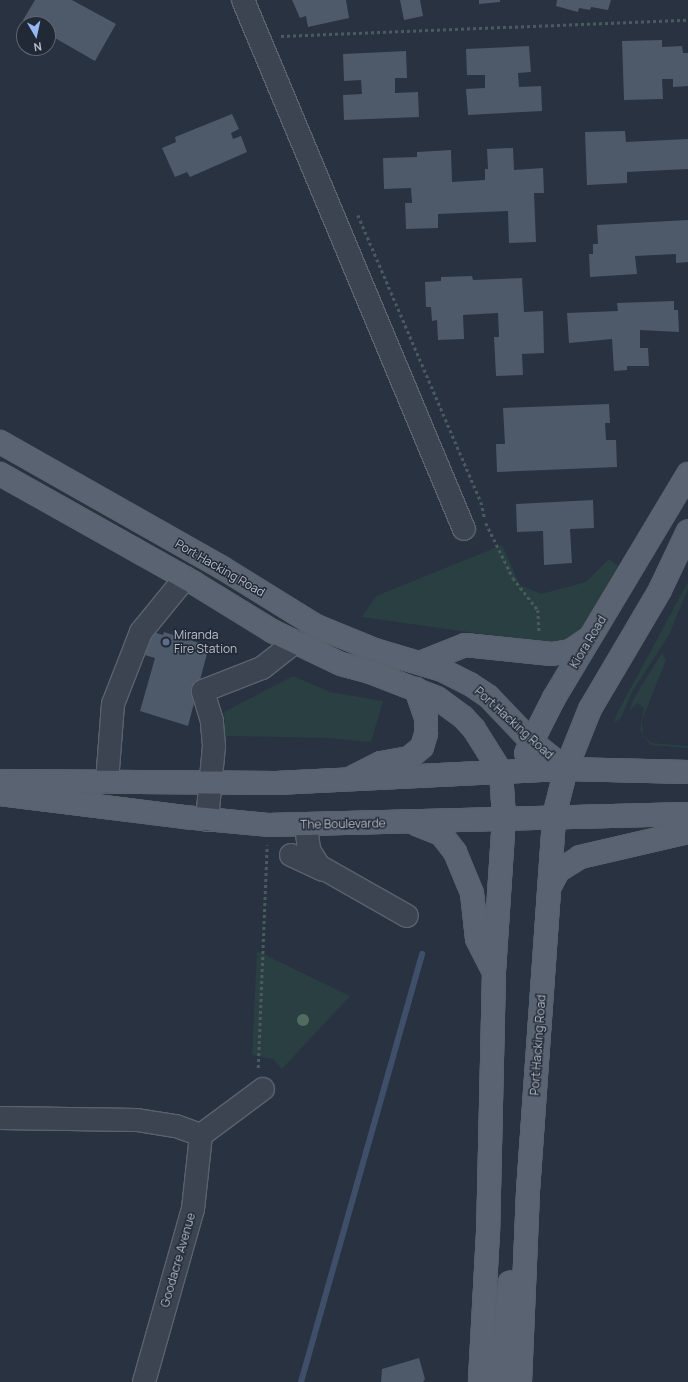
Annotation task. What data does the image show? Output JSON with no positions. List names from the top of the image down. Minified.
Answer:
{"streets":{"main road":["Port Hacking Road","Kiora Road","The Boulevarde"],"street":["Goodacre Avenue"]},"crossings":[["Port Hacking Road","Kiora Road"],["Port Hacking Road","The Boulevarde"],["Kiora Road","The Boulevarde"]],"places":["Miranda Fire Station"],"north":"bottom"}
